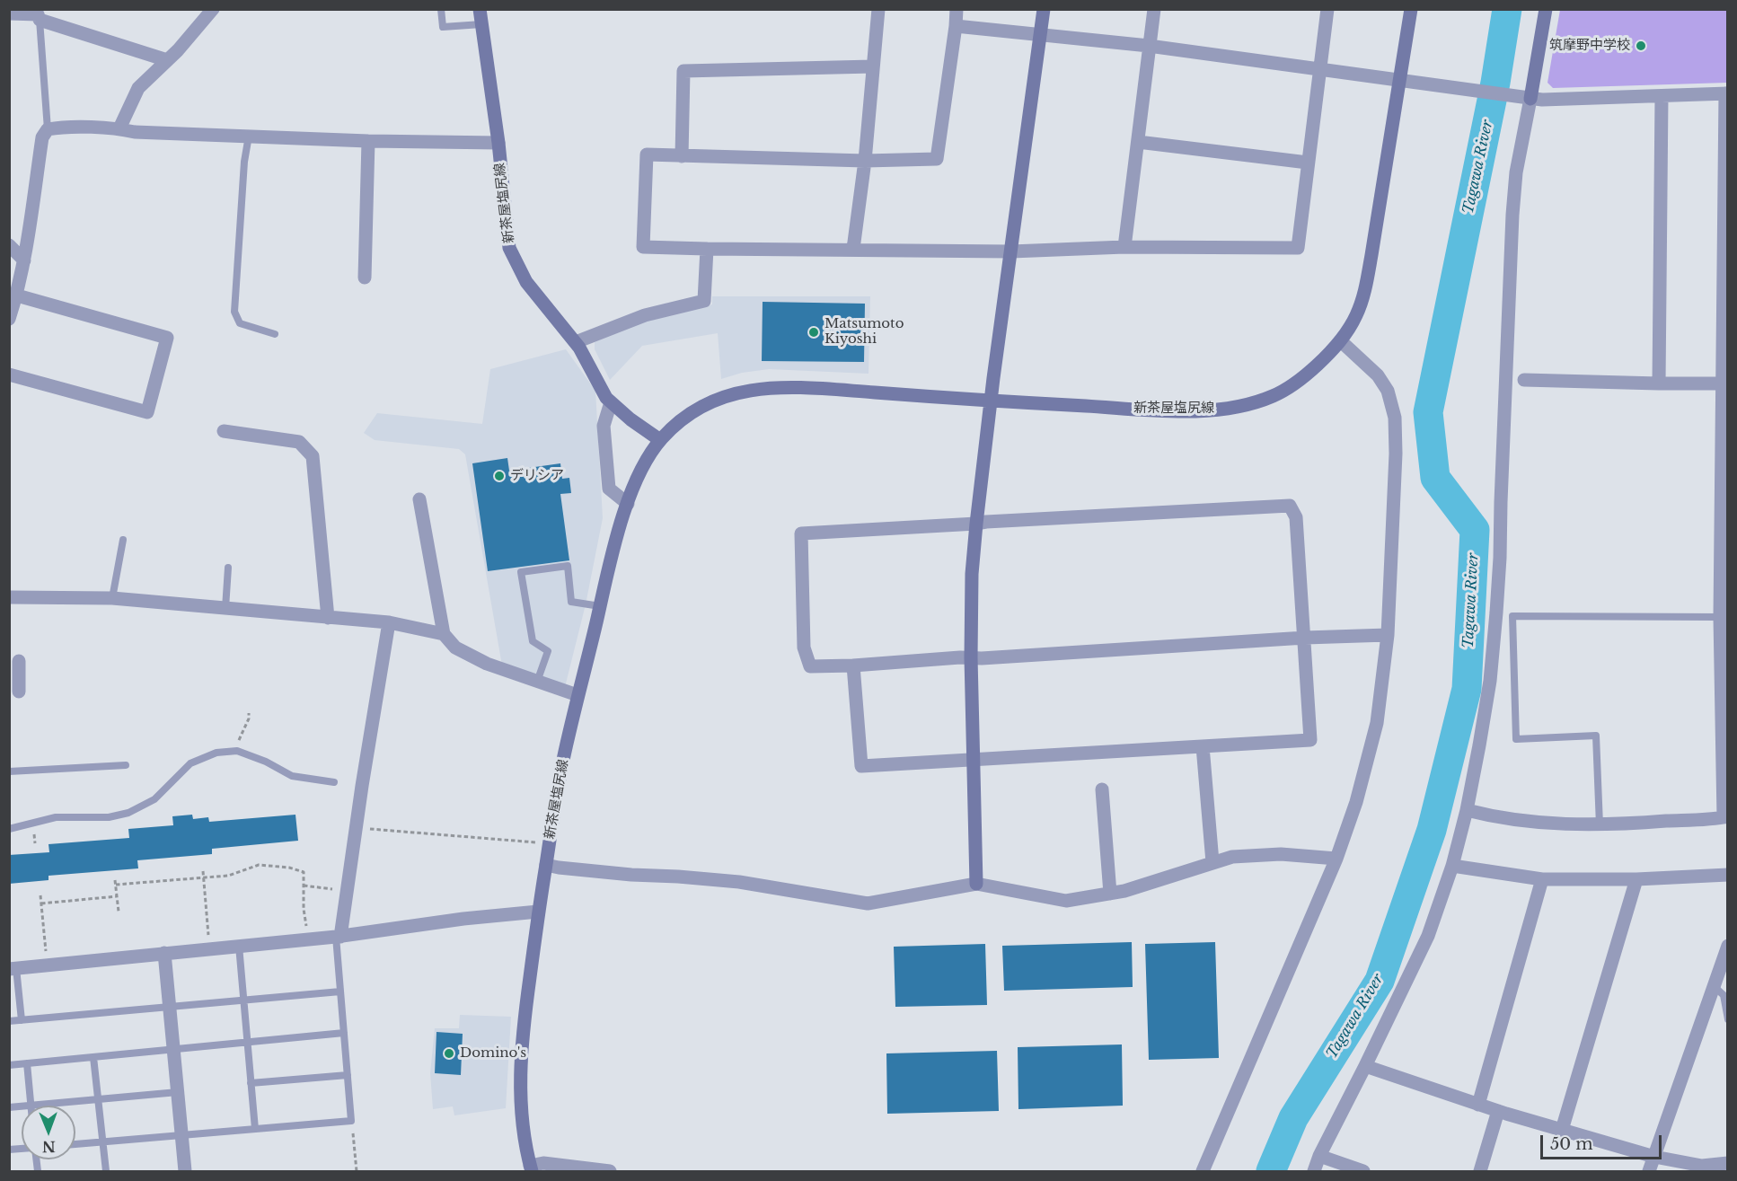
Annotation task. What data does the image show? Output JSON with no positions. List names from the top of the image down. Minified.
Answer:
{"streets":{"main road":["新茶屋塩尻線"]},"water":["Tagawa River"],"places":["筑摩野中学校","Matsumoto Kiyoshi","デリシア","Domino's"],"scale_bar":"50 m","north":"bottom"}
